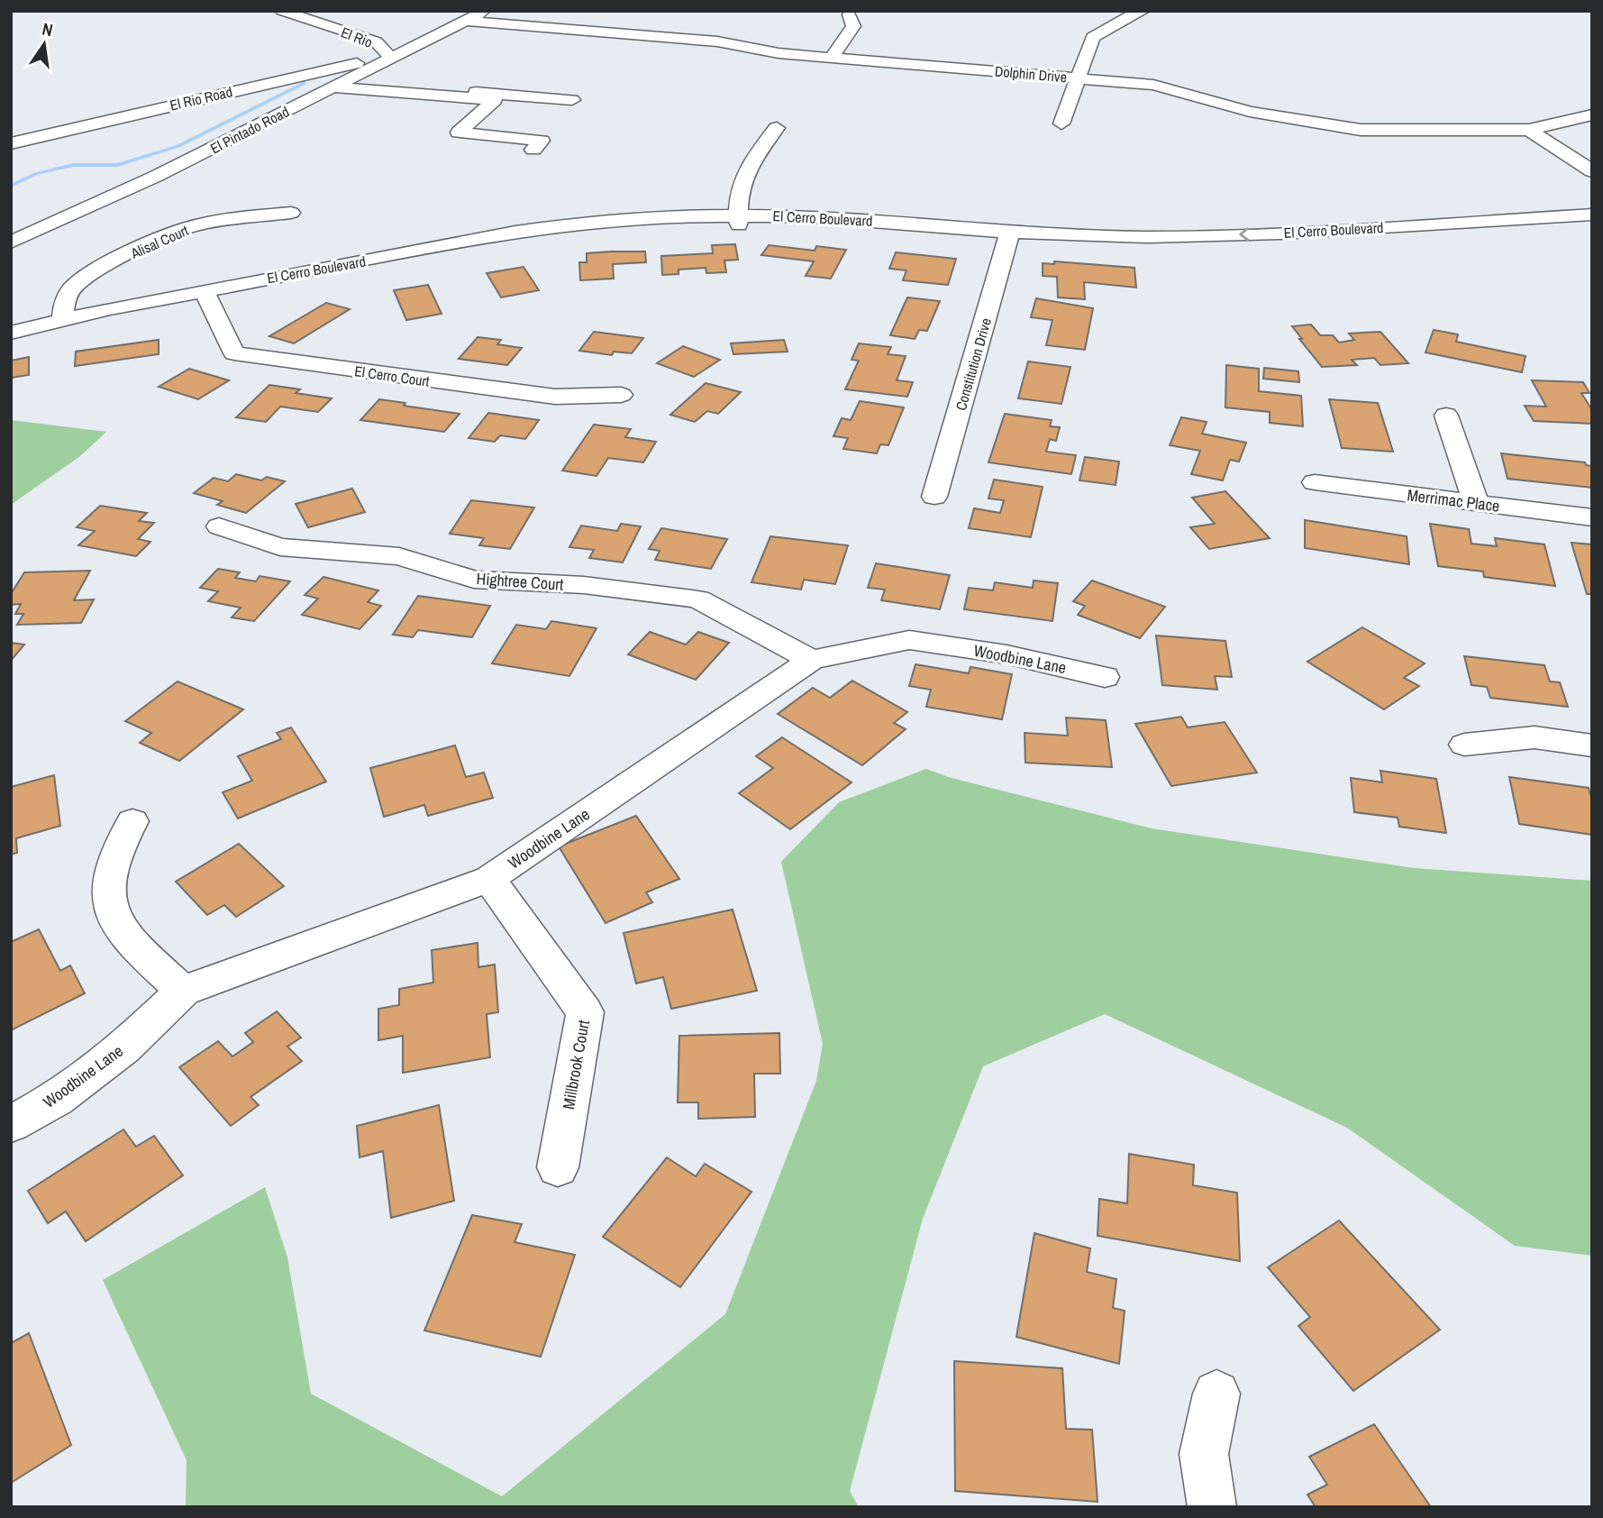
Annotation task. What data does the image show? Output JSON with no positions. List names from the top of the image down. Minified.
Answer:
{"streets":{"street":["El Rio","Dolphin Drive","El Rio Road","El Pintado Road","El Cerro Boulevard","Alisal Court","Constitution Drive","El Cerro Court","Merrimac Place","Hightree Court","Woodbine Lane","Millbrook Court"]},"crossings":[["El Rio","El Rio Road"],["El Rio","El Pintado Road"],["Dolphin Drive","El Pintado Road"],["El Rio Road","El Pintado Road"],["El Cerro Boulevard","Alisal Court"],["El Cerro Boulevard","Constitution Drive"],["El Cerro Boulevard","El Cerro Court"],["Hightree Court","Woodbine Lane"],["Woodbine Lane","Millbrook Court"]],"north":"top"}
